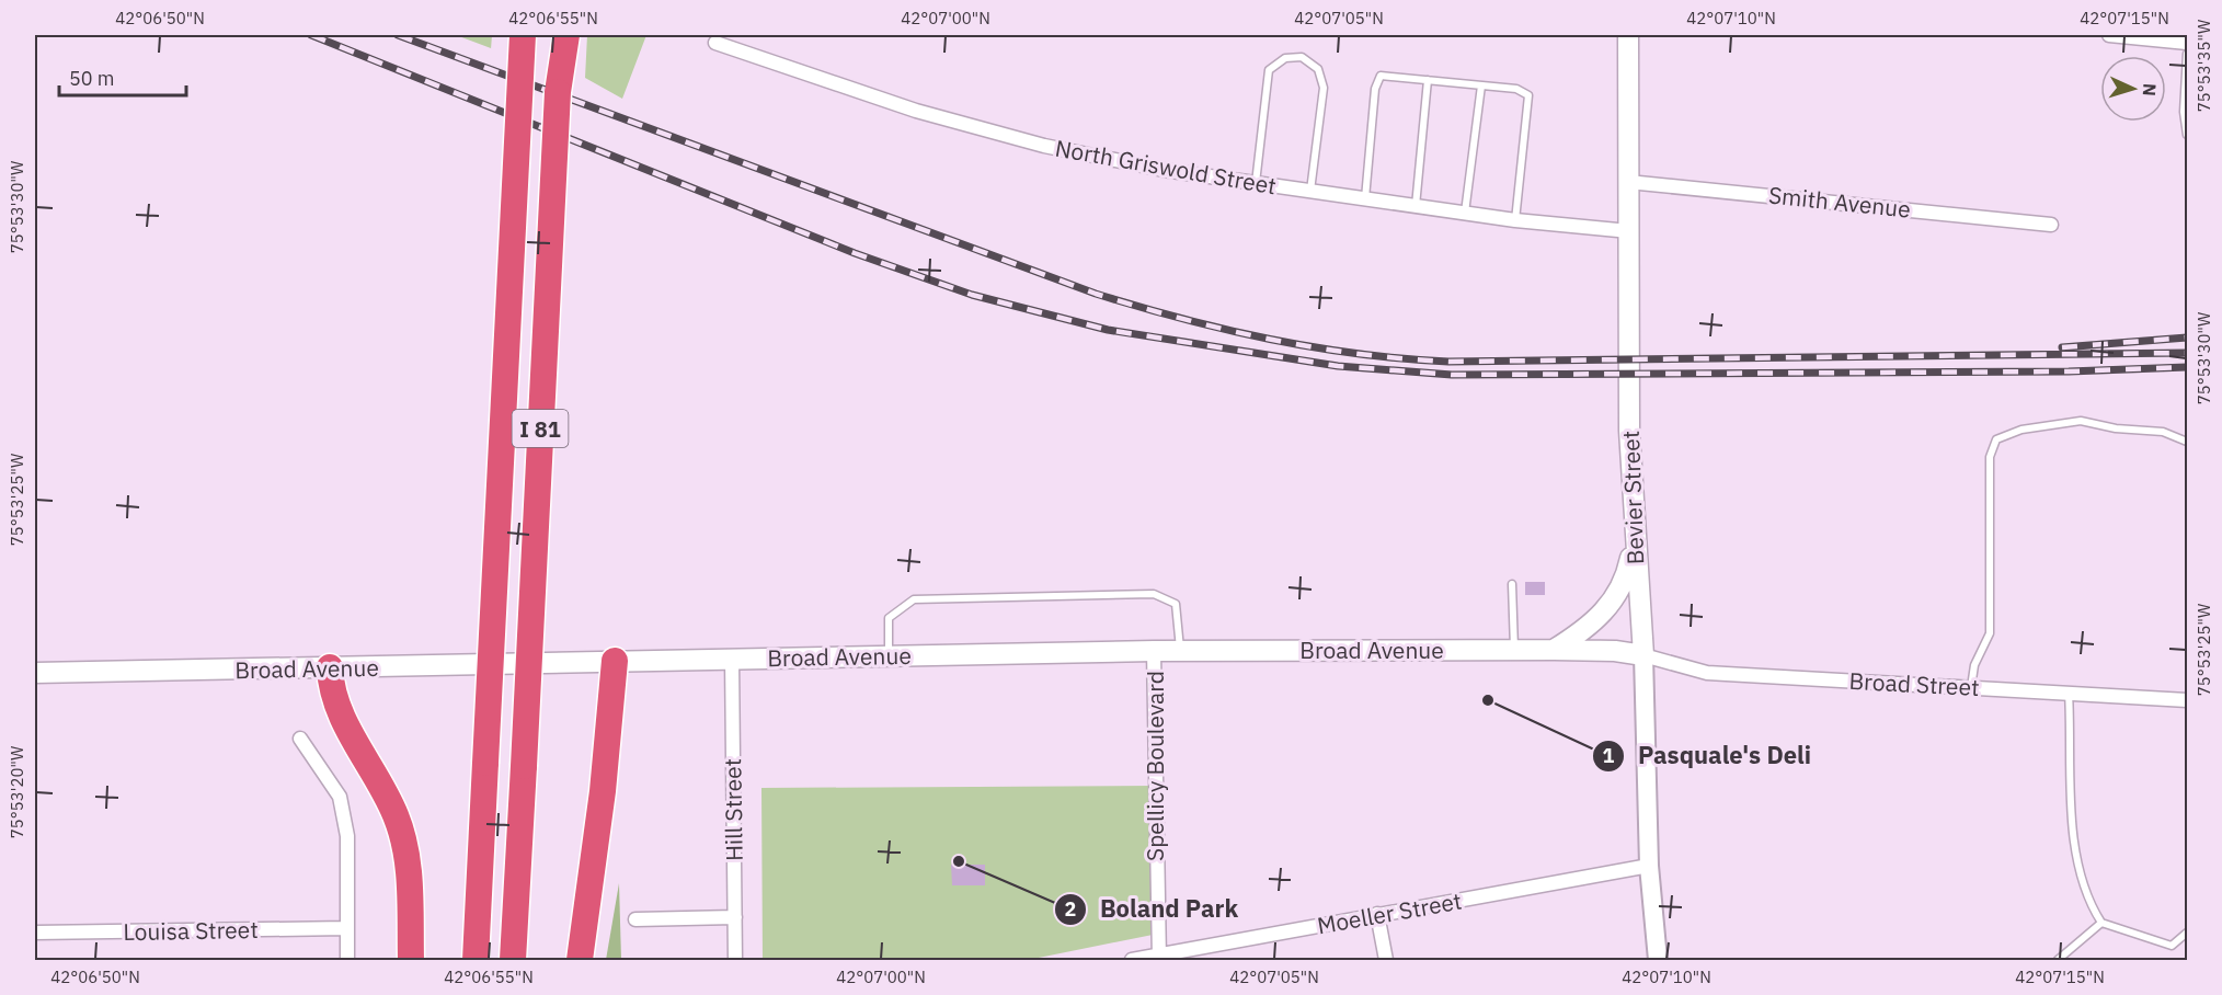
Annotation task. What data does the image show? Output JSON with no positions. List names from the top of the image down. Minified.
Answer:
{"streets":{"highway":["I 81"],"main road":["Bevier Street","Broad Avenue"],"street":["North Griswold Street","Smith Avenue","Broad Street","Spellicy Boulevard","Hill Street","Moeller Street","Louisa Street"]},"crossings":[["North Griswold Street","Bevier Street"],["Smith Avenue","Bevier Street"],["Bevier Street","Broad Avenue"],["Bevier Street","Broad Street"],["Bevier Street","Moeller Street"],["Broad Avenue","Broad Street"],["Broad Avenue","Spellicy Boulevard"],["Broad Avenue","Hill Street"],["Spellicy Boulevard","Moeller Street"]],"places":["Pasquale's Deli","Boland Park"],"scale_bar":"50 m","north":"right","coordinates":["42°06'50\"N","42°06'55\"N","42°07'00\"N","42°07'05\"N","42°07'10\"N","42°07'15\"N","75°53'35\"W","75°53'30\"W","75°53'25\"W","75°53'20\"W"]}
